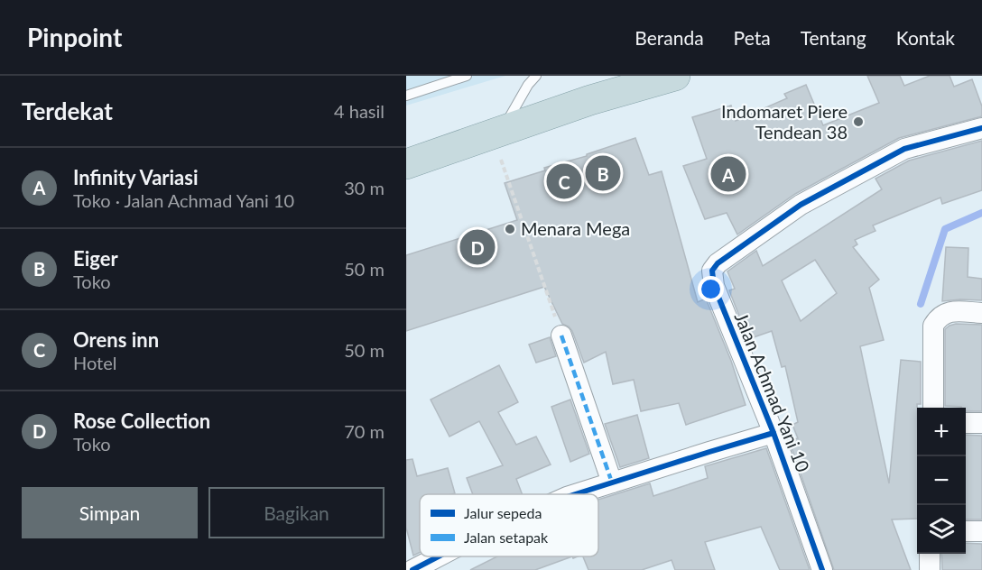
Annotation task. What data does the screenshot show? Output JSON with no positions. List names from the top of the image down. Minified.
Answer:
{"streets":{"street":["Jalan Achmad Yani 10"]},"places":["Indomaret Piere Tendean 38","Menara Mega"],"legend":["Jalur sepeda","Jalan setapak"],"page":{"header":"Pinpoint","nav":["Beranda","Peta","Tentang","Kontak"],"heading":["Terdekat","4 hasil"],"list":[{"mark":"A","name":"Infinity Variasi","note":"Toko · Jalan Achmad Yani 10","value":"30 m"},{"mark":"B","name":"Eiger","note":"Toko","value":"50 m"},{"mark":"C","name":"Orens inn","note":"Hotel","value":"50 m"},{"mark":"D","name":"Rose Collection","note":"Toko","value":"70 m"}],"pins":["B","A","C","D"],"map_buttons":["+","−"],"buttons":["Simpan","Bagikan"]}}
